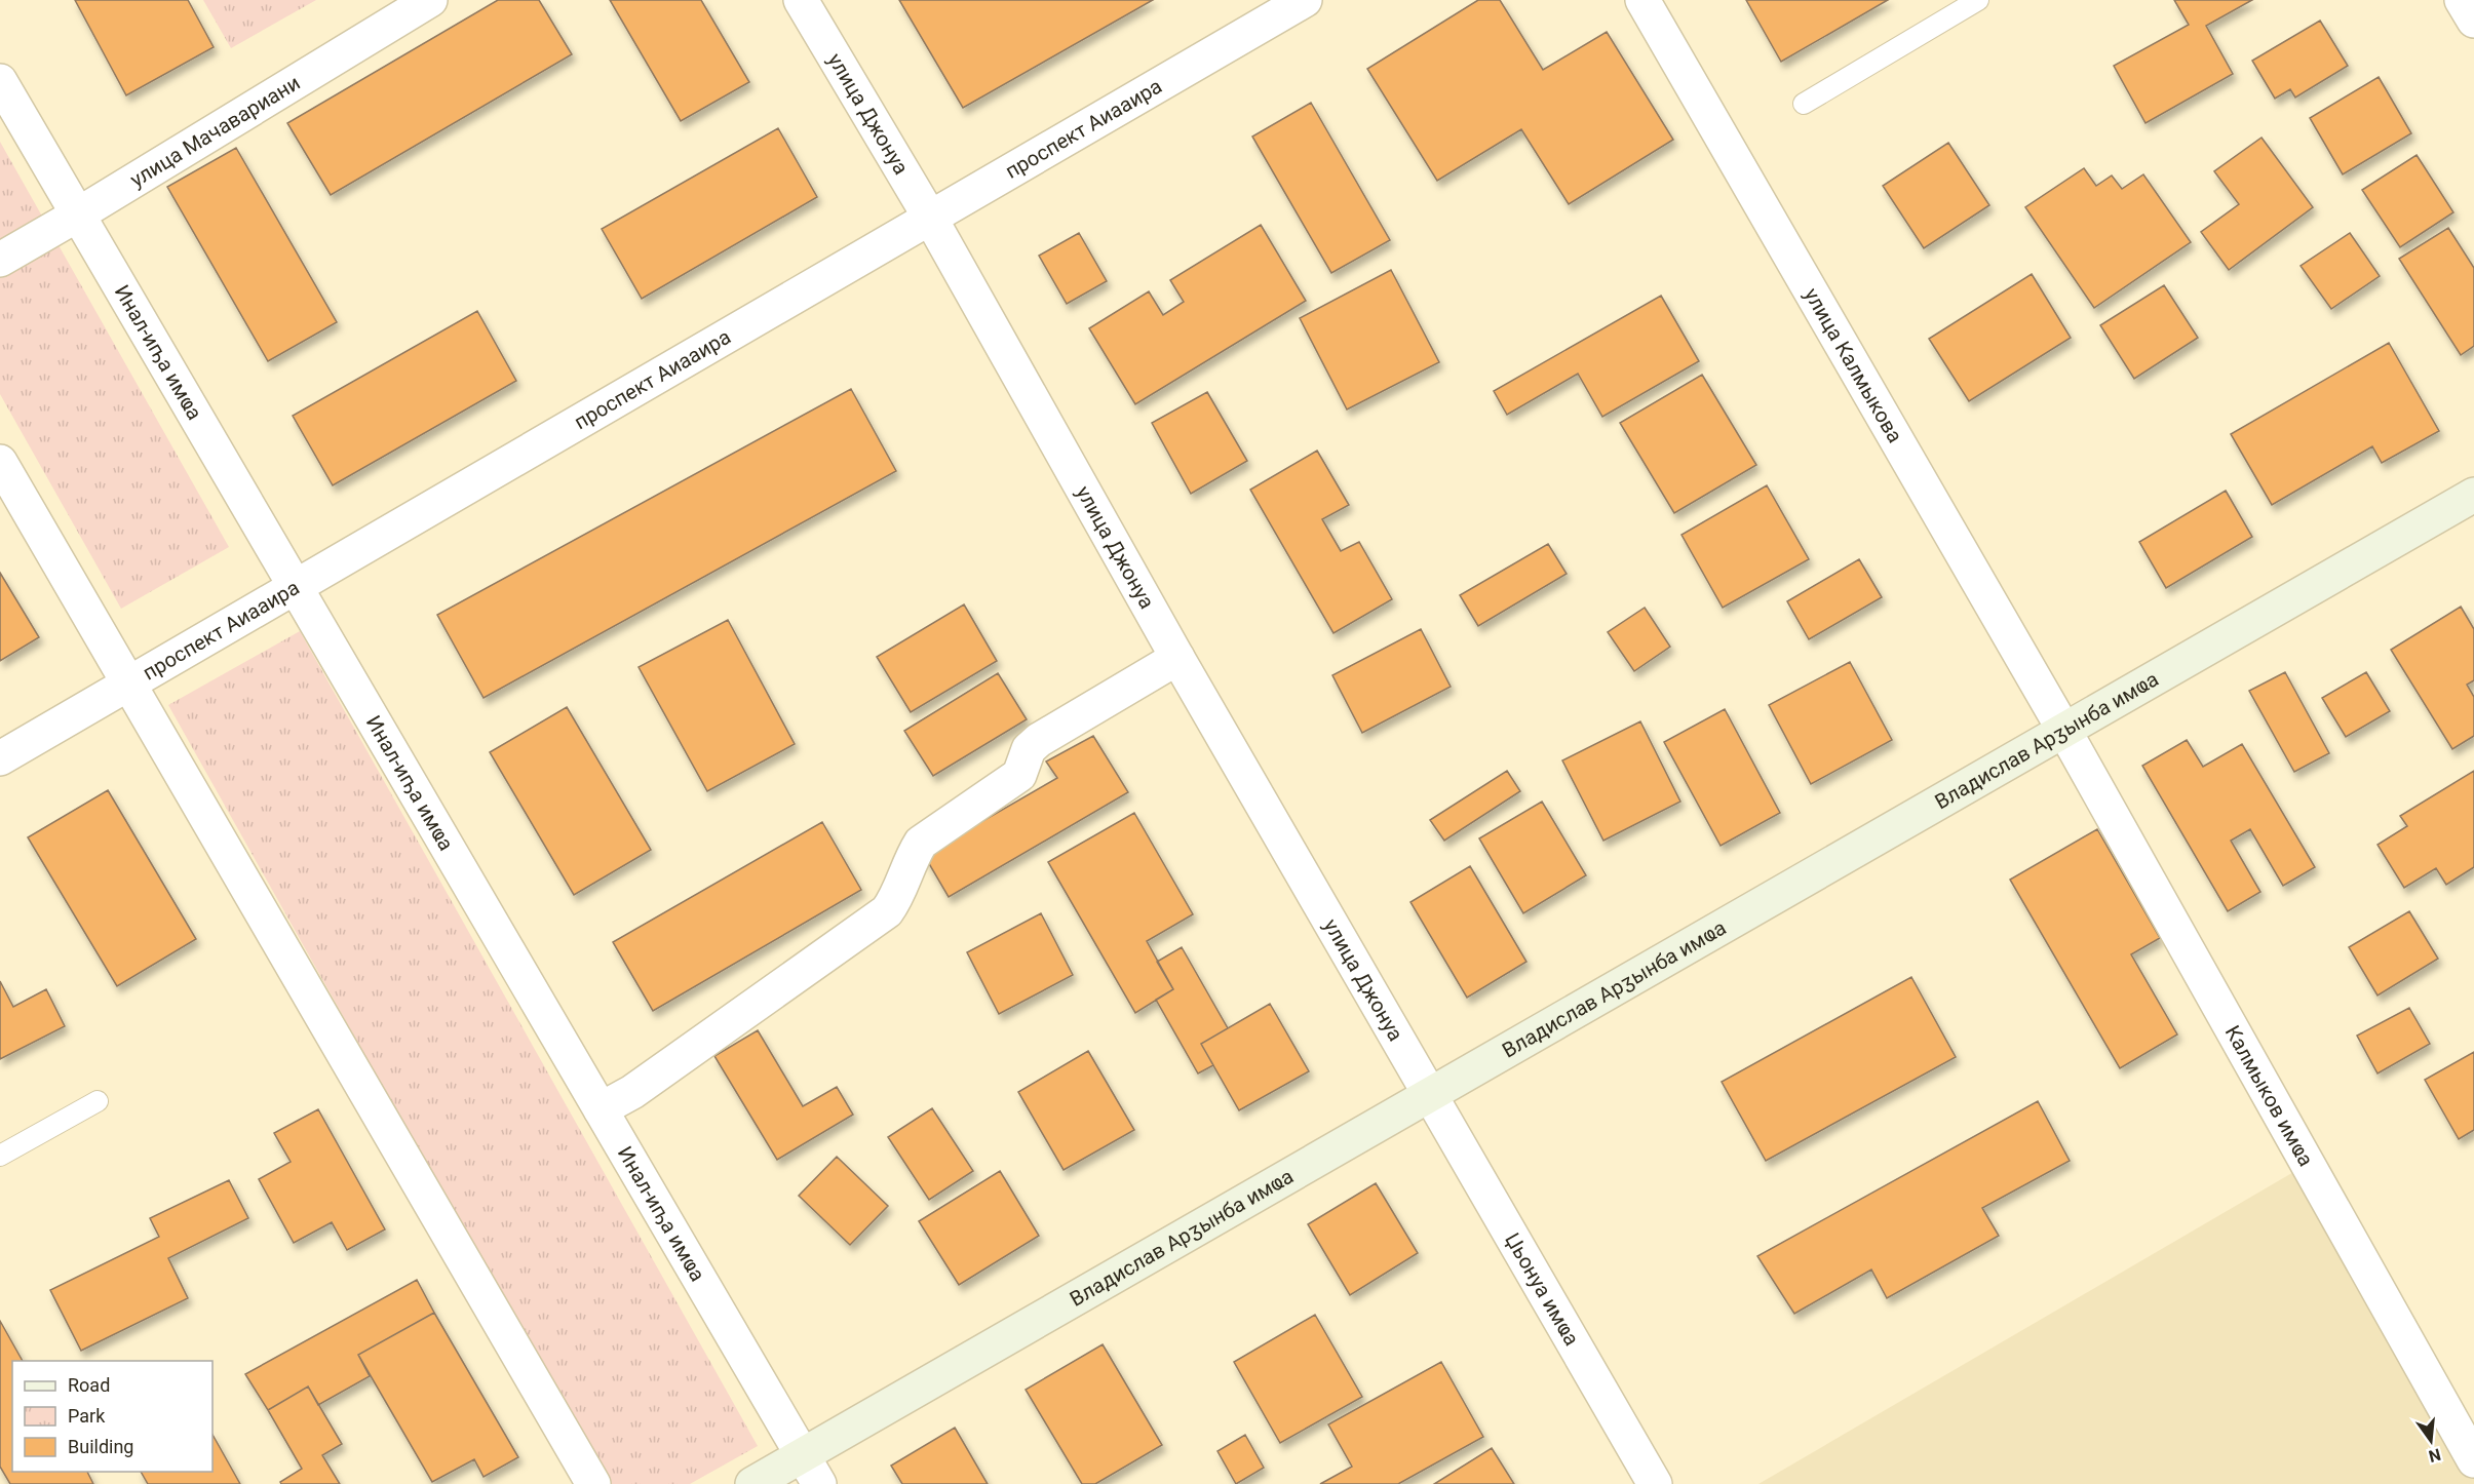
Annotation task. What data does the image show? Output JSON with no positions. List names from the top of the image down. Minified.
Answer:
{"streets":{"main road":["Владислав Арӡынба имҩа"],"street":["улица Джонуа","проспект Аиааира","улица Мачавариани","Инал-иҧа имҩа","улица Калмыкова","Калмыков имҩа","Џьонуа имҩа"]},"crossings":[["улица Джонуа","проспект Аиааира"],["улица Джонуа","Владислав Арӡынба имҩа"],["улица Джонуа","Џьонуа имҩа"],["проспект Аиааира","Инал-иҧа имҩа"],["улица Мачавариани","Инал-иҧа имҩа"],["Инал-иҧа имҩа","Владислав Арӡынба имҩа"],["улица Калмыкова","Владислав Арӡынба имҩа"],["улица Калмыкова","Калмыков имҩа"],["Владислав Арӡынба имҩа","Калмыков имҩа"],["Владислав Арӡынба имҩа","Џьонуа имҩа"]],"legend":["Road","Park","Building"],"north":"bottom"}
